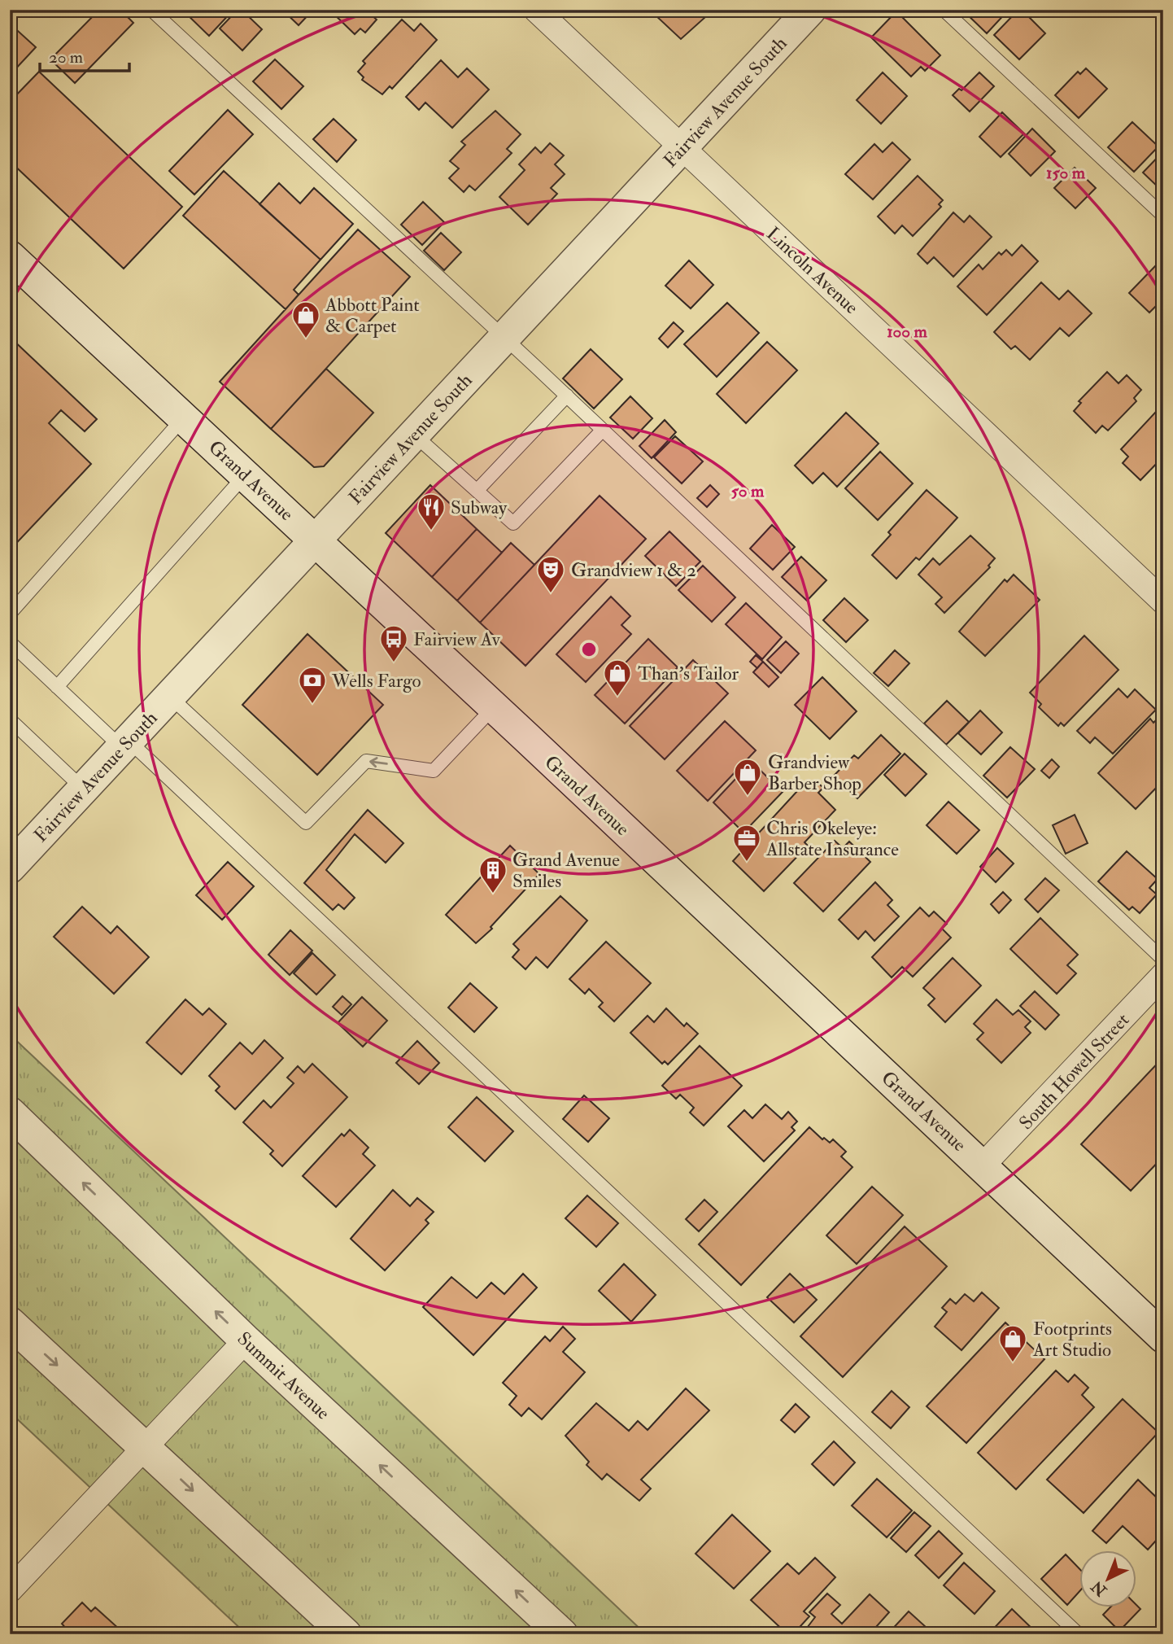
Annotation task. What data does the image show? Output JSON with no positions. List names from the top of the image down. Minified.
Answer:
{"streets":{"street":["Fairview Avenue South","Lincoln Avenue","Grand Avenue","South Howell Street","Summit Avenue"]},"crossings":[["Fairview Avenue South","Lincoln Avenue"],["Fairview Avenue South","Grand Avenue"],["Grand Avenue","South Howell Street"]],"places":{"shop":["Abbott Paint & Carpet","Than's Tailor","Grandview Barber Shop","Footprints Art Studio"],"restaurant":["Subway"],"theatre":["Grandview 1 & 2"],"bus stop":["Fairview Av"],"bank":["Wells Fargo"],"office":["Chris Okeleye: Allstate Insurance"],"building":["Grand Avenue Smiles"]},"scale_bar":"20 m","north":"bottom left","rings":["150 m","100 m","50 m"]}
